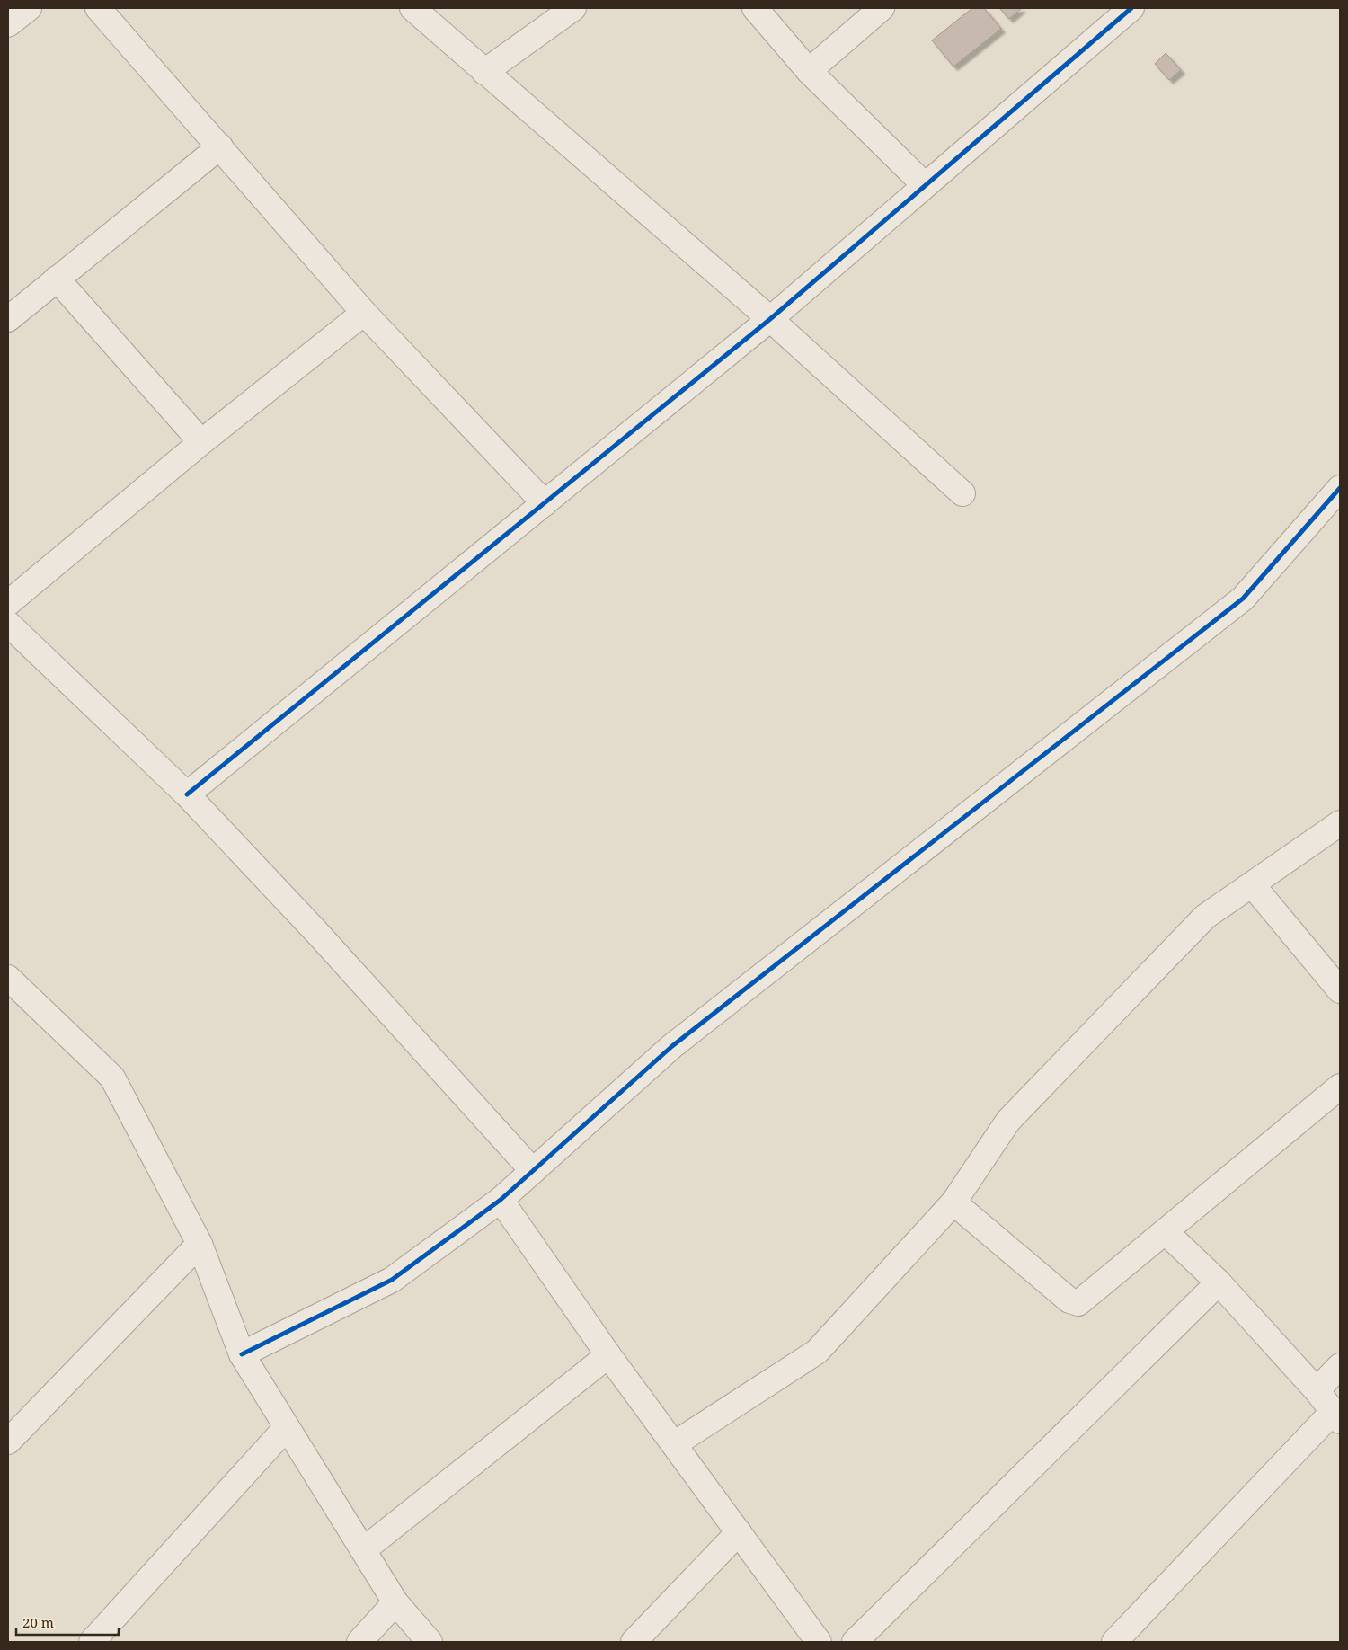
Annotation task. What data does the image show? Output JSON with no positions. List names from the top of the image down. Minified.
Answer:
{"scale_bar":"20 m"}
